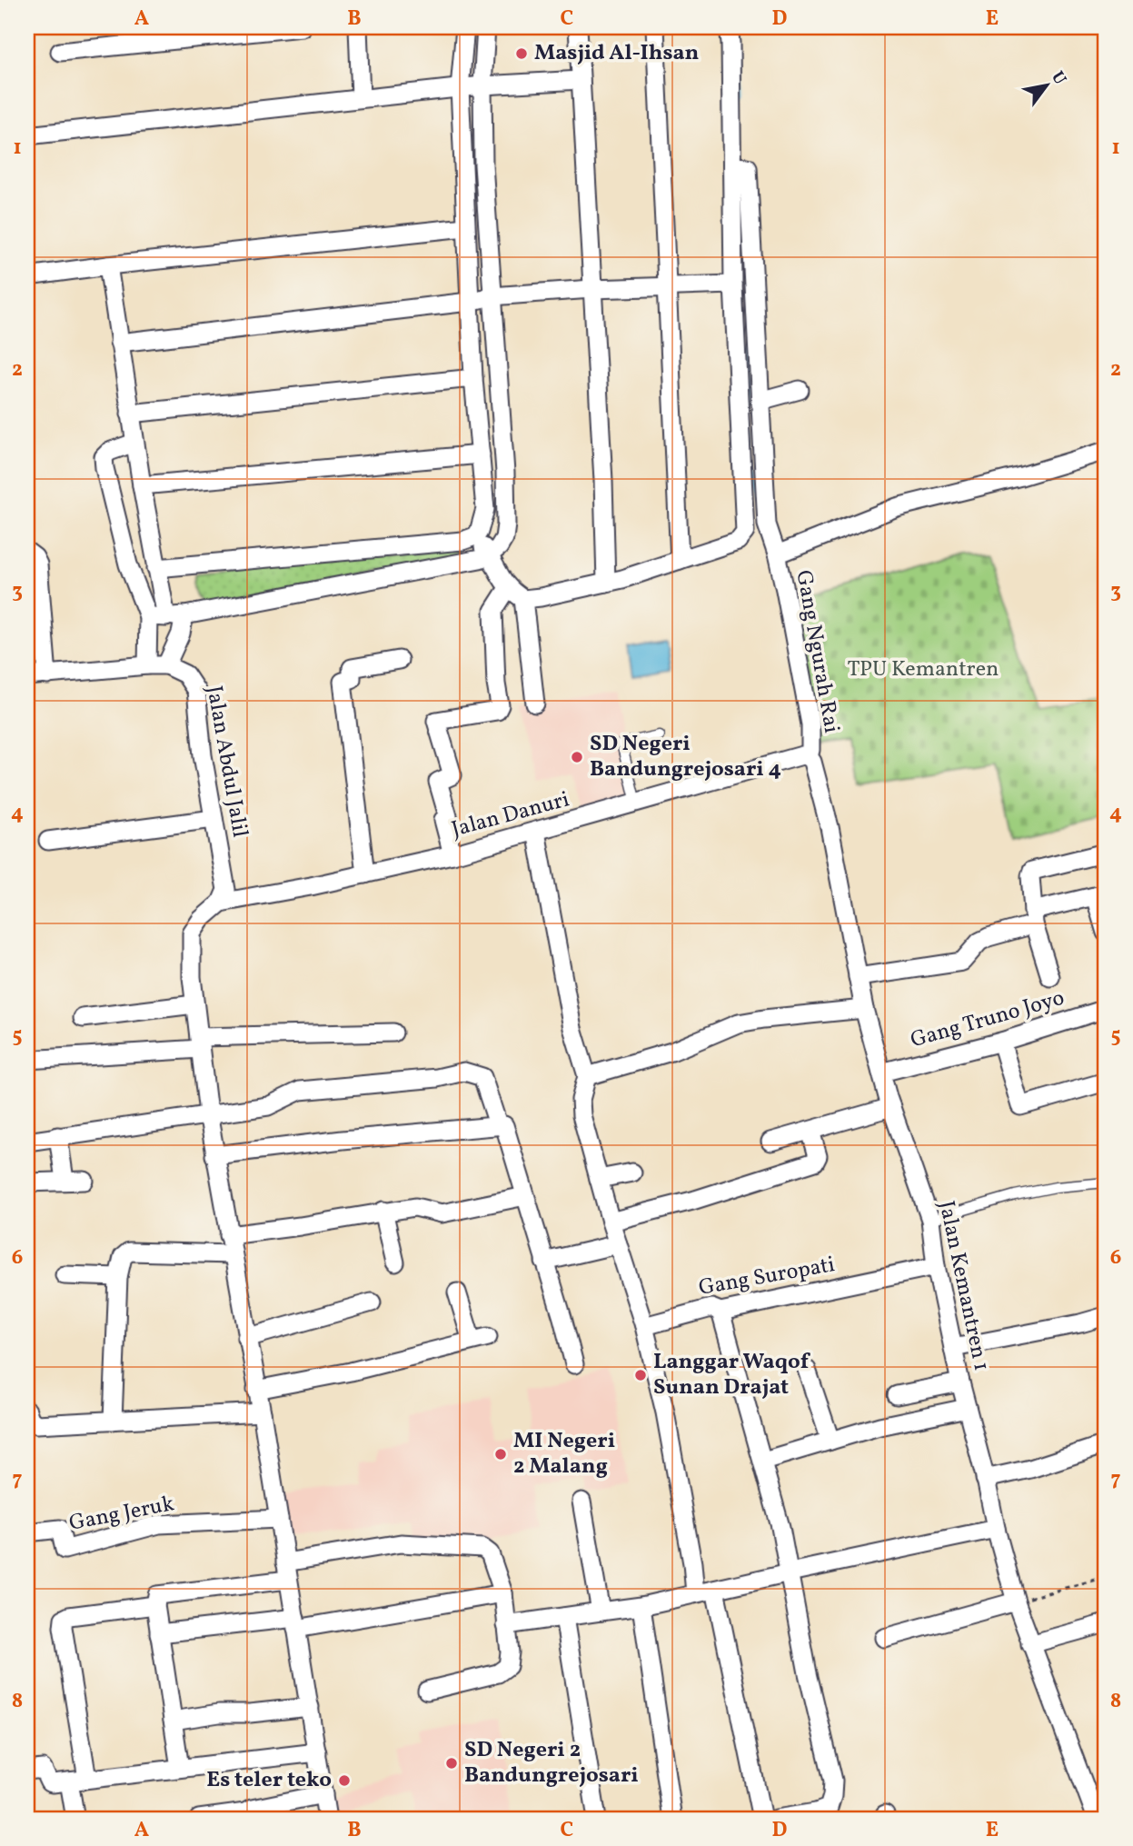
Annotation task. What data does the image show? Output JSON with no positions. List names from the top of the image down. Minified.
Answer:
{"streets":{"street":["Gang Ngurah Rai","Jalan Abdul Jalil","Jalan Danuri","Gang Truno Joyo","Gang Suropati","Jalan Kemantren 1","Gang Jeruk"]},"crossings":[["Gang Ngurah Rai","Jalan Danuri"],["Gang Ngurah Rai","Jalan Kemantren 1"],["Jalan Abdul Jalil","Jalan Danuri"],["Jalan Danuri","Jalan Kemantren 1"],["Gang Truno Joyo","Jalan Kemantren 1"],["Gang Suropati","Jalan Kemantren 1"]],"parks":["TPU Kemantren"],"places":["Masjid Al-Ihsan","SD Negeri Bandungrejosari 4","Langgar Waqof Sunan Drajat","MI Negeri 2 Malang","SD Negeri 2 Bandungrejosari","Es teler teko"],"north":"top right","grid":{"columns":["A","B","C","D","E"],"rows":["1","2","3","4","5","6","7","8"]}}
